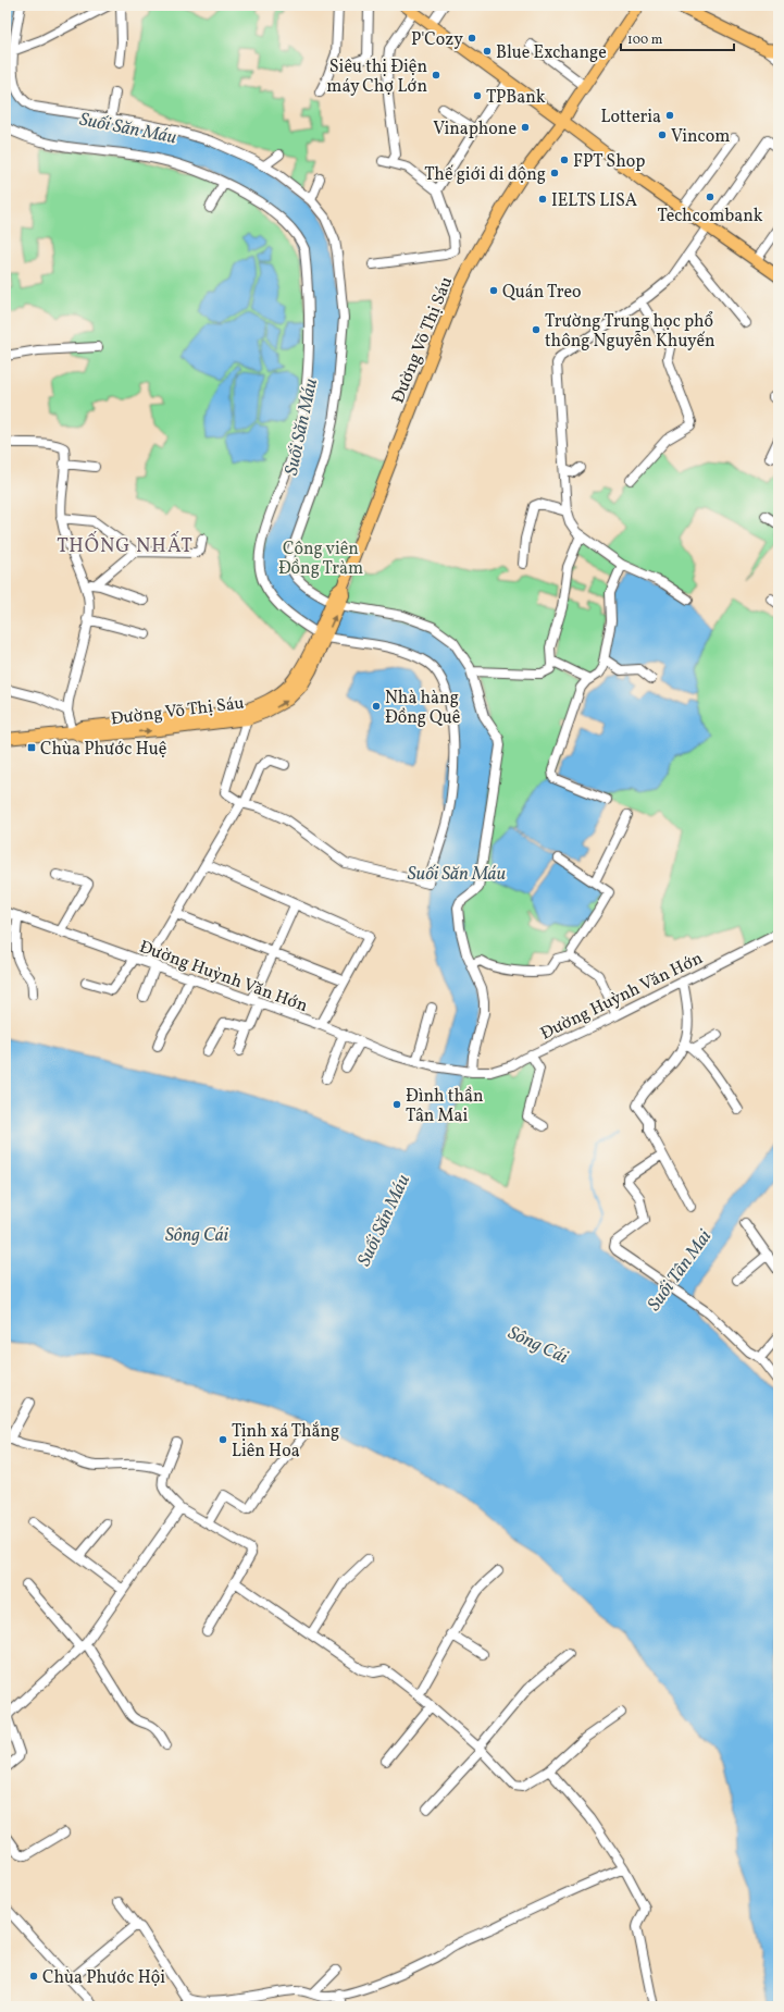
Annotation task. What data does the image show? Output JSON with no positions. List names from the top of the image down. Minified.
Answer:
{"streets":{"main road":["Đường Võ Thị Sáu"],"street":["Đường Huỳnh Văn Hớn"]},"districts":["THỐNG NHẤT"],"water":["Suối Săn Máu","Sông Cái","Suối Tân Mai"],"parks":["Công viên Đồng Tràm"],"places":{"other":["P'Cozy","Blue Exchange","Siêu thị Điện máy Chợ Lớn","TPBank","Lotteria","Vinaphone","Vincom","FPT Shop","Thế giới di động","Techcombank","IELTS LISA","Quán Treo","Trường Trung học phổ thông Nguyễn Khuyến","Nhà hàng Đồng Quê","Đình thần Tân Mai","Tịnh xá Thắng Liên Hoa","Chùa Phước Hội"],"transit":["Chùa Phước Huệ"]},"scale_bar":"100 m"}
